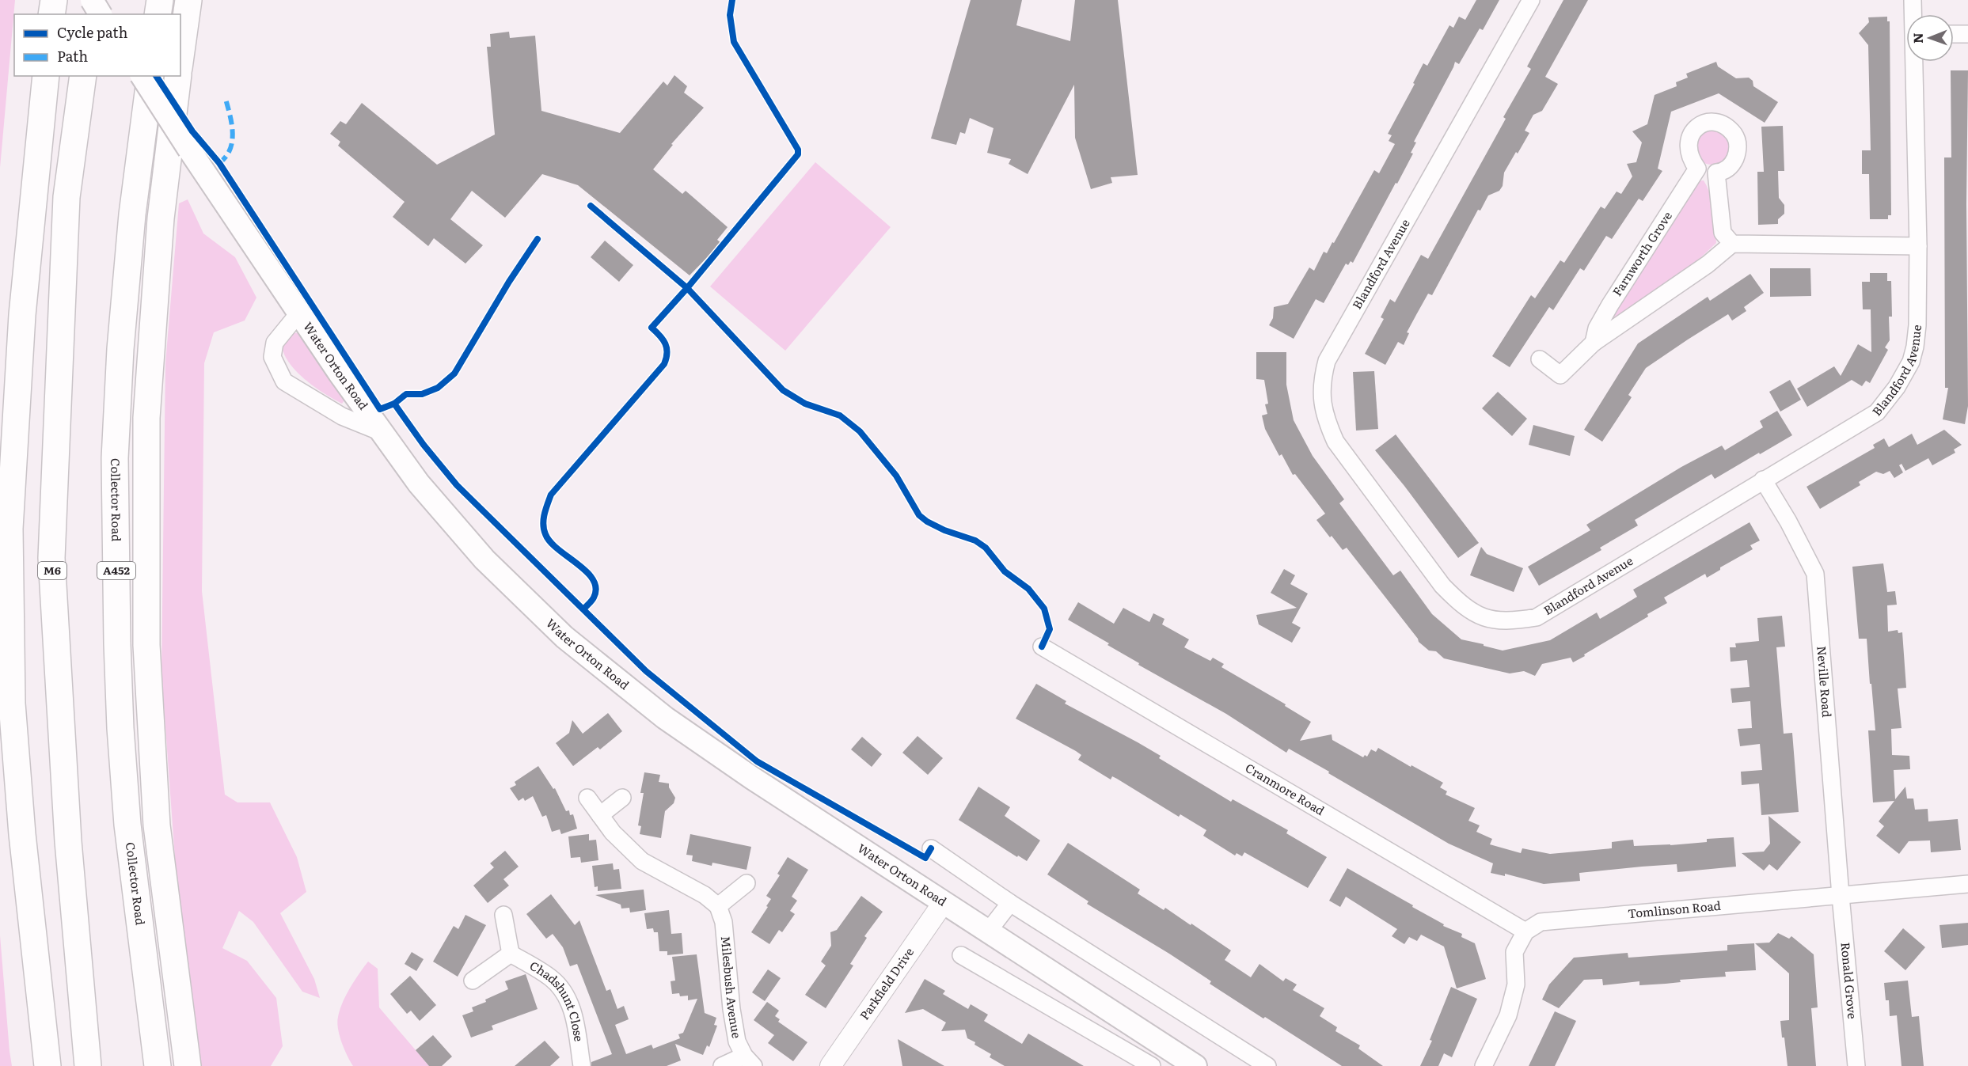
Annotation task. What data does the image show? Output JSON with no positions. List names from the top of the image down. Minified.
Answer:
{"streets":{"highway":["Collector Road","M6","A452"],"main road":["Water Orton Road"],"street":["Farnworth Grove","Blandford Avenue","Neville Road","Cranmore Road","Tomlinson Road","Ronald Grove","Parkfield Drive","Milesbush Avenue","Chadshunt Close"]},"crossings":[["Blandford Avenue","Neville Road"],["Water Orton Road","Parkfield Drive"],["Neville Road","Tomlinson Road"],["Neville Road","Ronald Grove"],["Cranmore Road","Tomlinson Road"],["Tomlinson Road","Ronald Grove"]],"legend":["Cycle path","Path"],"north":"left"}
